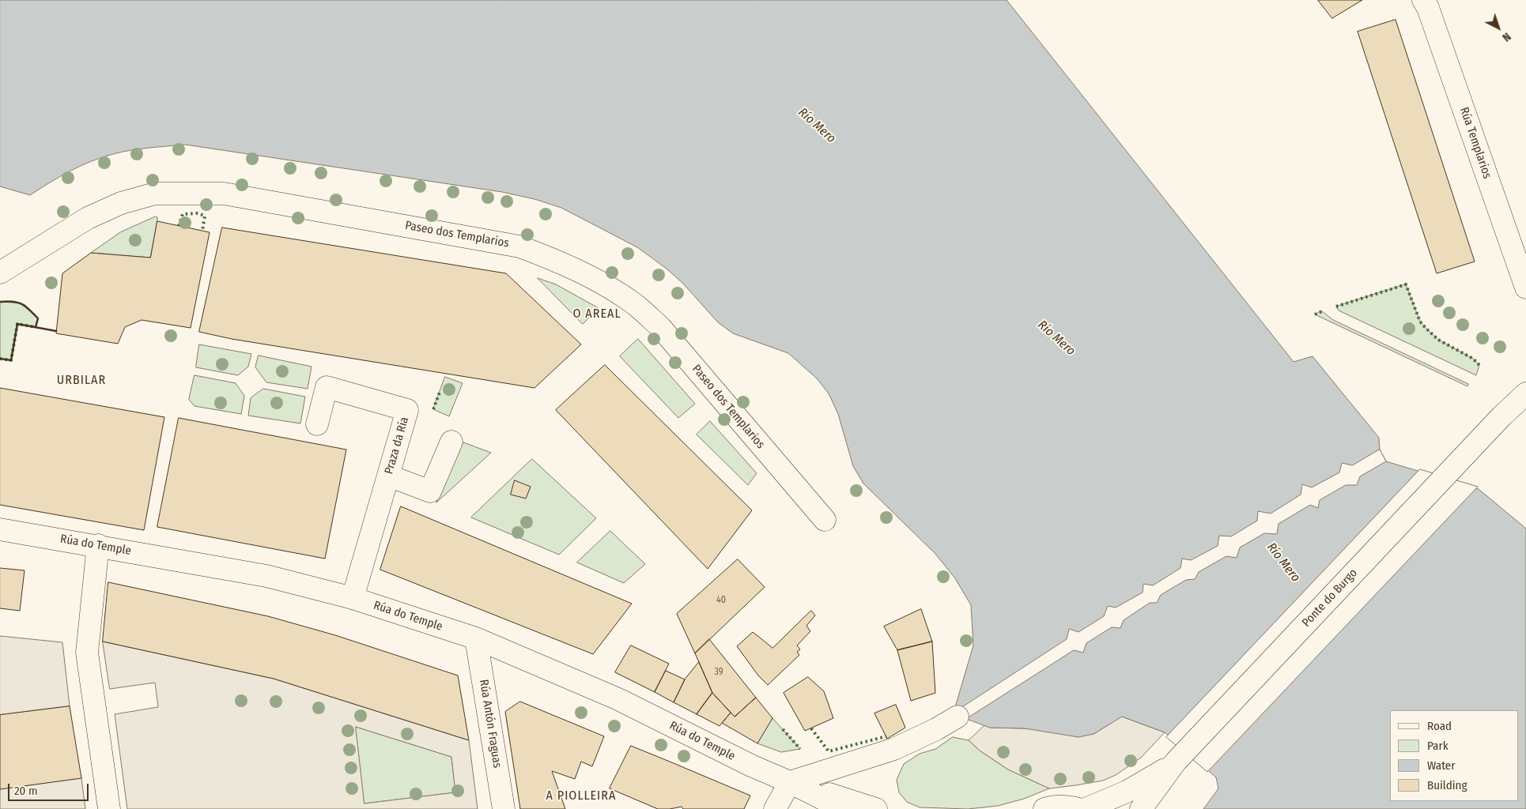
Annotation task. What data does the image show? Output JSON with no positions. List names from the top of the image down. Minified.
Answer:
{"streets":{"street":["Rúa Templarios","Paseo dos Templarios","Praza da Ría","Rúa do Temple","Ponte do Burgo","Rúa Antón Fraguas"]},"crossings":[["Praza da Ría","Rúa do Temple"],["Rúa do Temple","Rúa Antón Fraguas"]],"districts":["O AREAL","URBILAR","A PIOLLEIRA"],"water":["Río Mero"],"house_numbers":["40","39"],"legend":["Road","Park","Water","Building"],"scale_bar":"20 m","north":"bottom right"}
